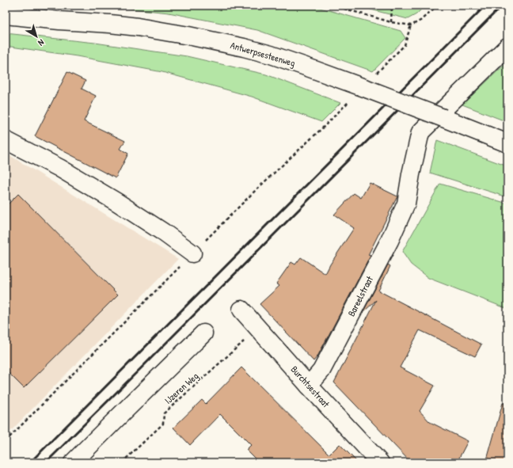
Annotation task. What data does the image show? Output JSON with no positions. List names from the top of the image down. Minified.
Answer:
{"streets":{"street":["Antwerpsesteenweg","Bareelstraat","Burchtsestraat"],"path":["IJzeren Weg"]},"crossings":[["Bareelstraat","Burchtsestraat"],["Burchtsestraat","IJzeren Weg"]],"north":"bottom right"}
